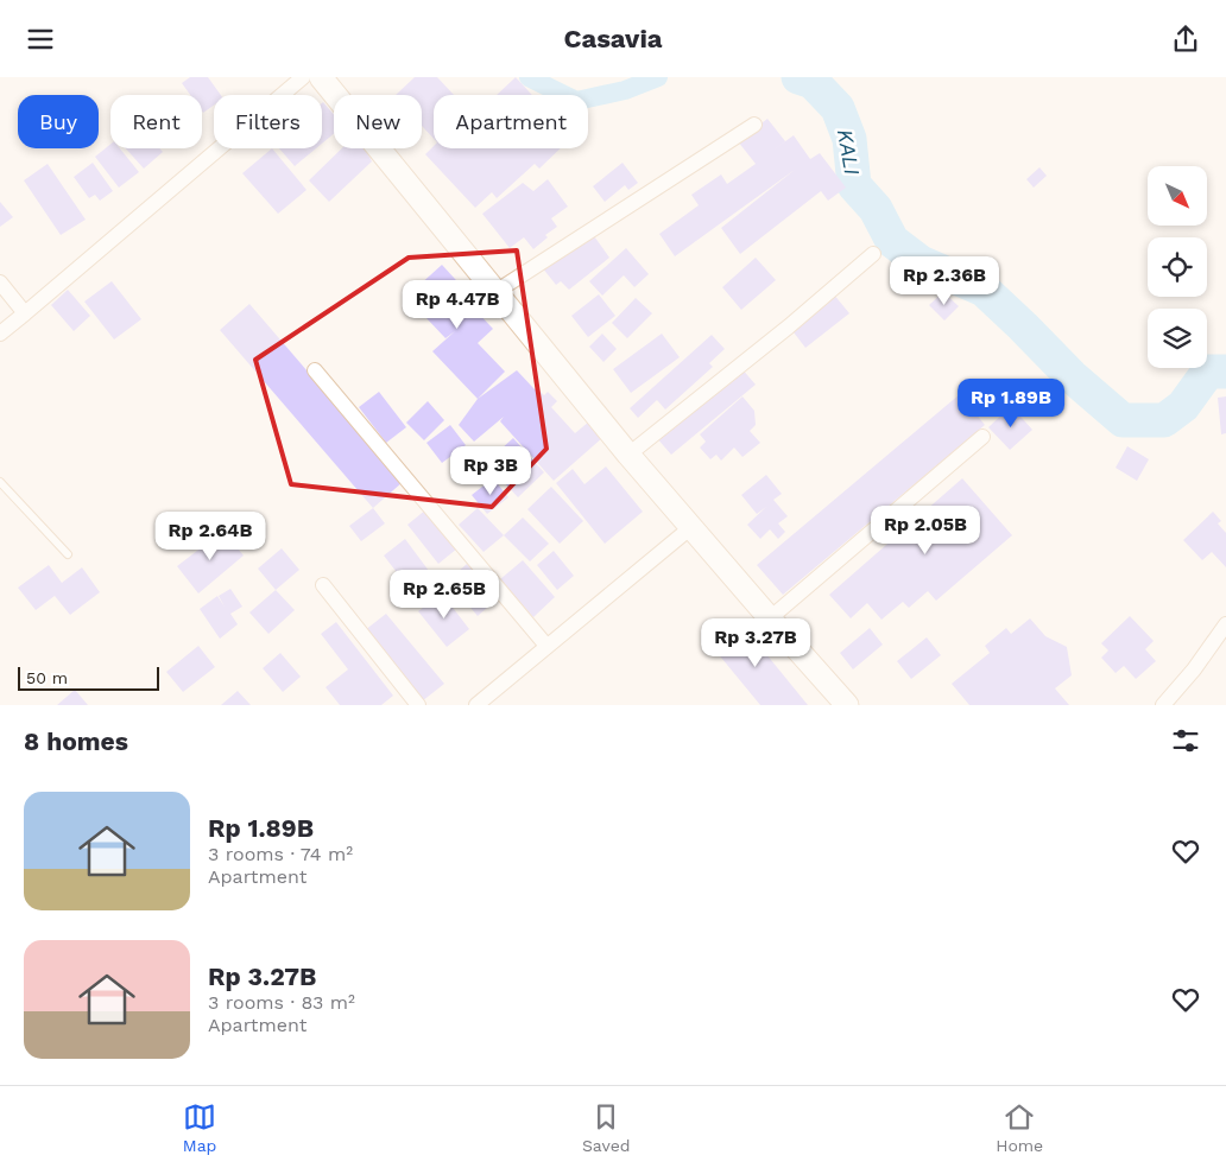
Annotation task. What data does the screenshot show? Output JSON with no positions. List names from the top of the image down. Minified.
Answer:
{"water":["KALI"],"scale_bar":"50 m","north":"bottom right","page":{"header":"Casavia","chip":["Buy","Rent","Filters","New","Apartment"],"price":["Rp 2.36B","Rp 4.47B","Rp 1.89B","Rp 3B","Rp 2.05B","Rp 2.64B","Rp 2.65B","Rp 3.27B"],"scale":"50 m","heading":"8 homes","list":[{"name":"Rp 1.89B","note":"3 rooms · 74 m² · Apartment"},{"name":"Rp 3.27B","note":"3 rooms · 83 m² · Apartment"}],"tabs":["Map","Saved","Home"]}}
